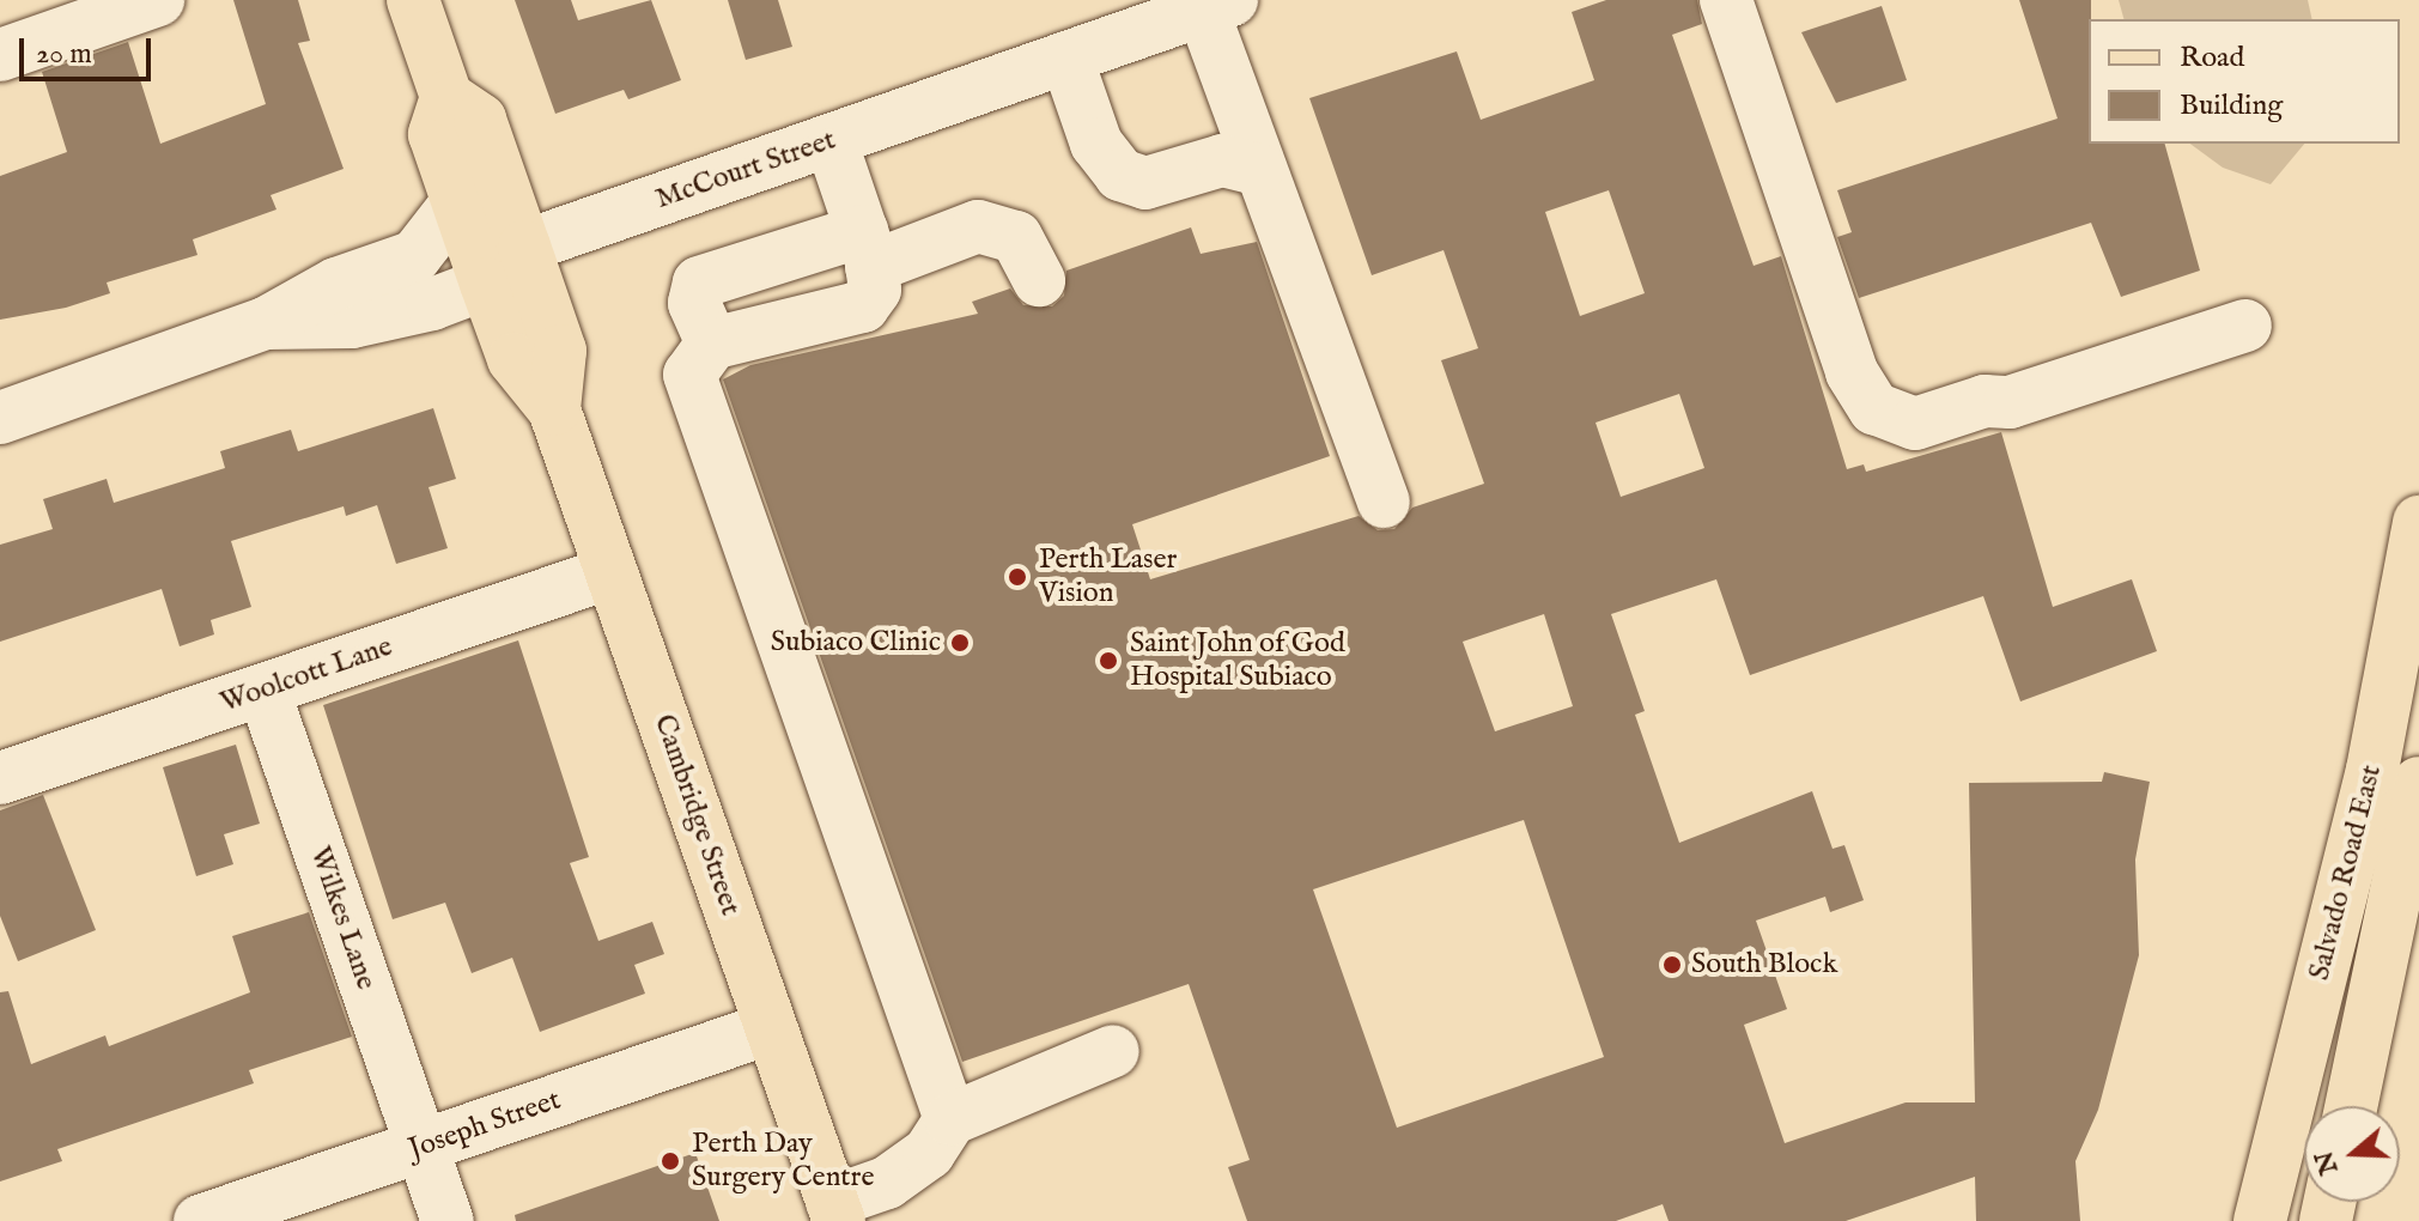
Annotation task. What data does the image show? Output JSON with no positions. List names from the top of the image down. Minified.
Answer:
{"streets":{"main road":["Cambridge Street","Salvado Road East"],"street":["McCourt Street","Woolcott Lane","Wilkes Lane","Joseph Street"]},"crossings":[["McCourt Street","Cambridge Street"],["Woolcott Lane","Cambridge Street"],["Woolcott Lane","Wilkes Lane"],["Cambridge Street","Joseph Street"],["Wilkes Lane","Joseph Street"]],"places":["Perth Laser Vision","Subiaco Clinic","Saint John of God Hospital Subiaco","South Block","Perth Day Surgery Centre"],"legend":["Road","Building"],"scale_bar":"20 m","north":"left"}
